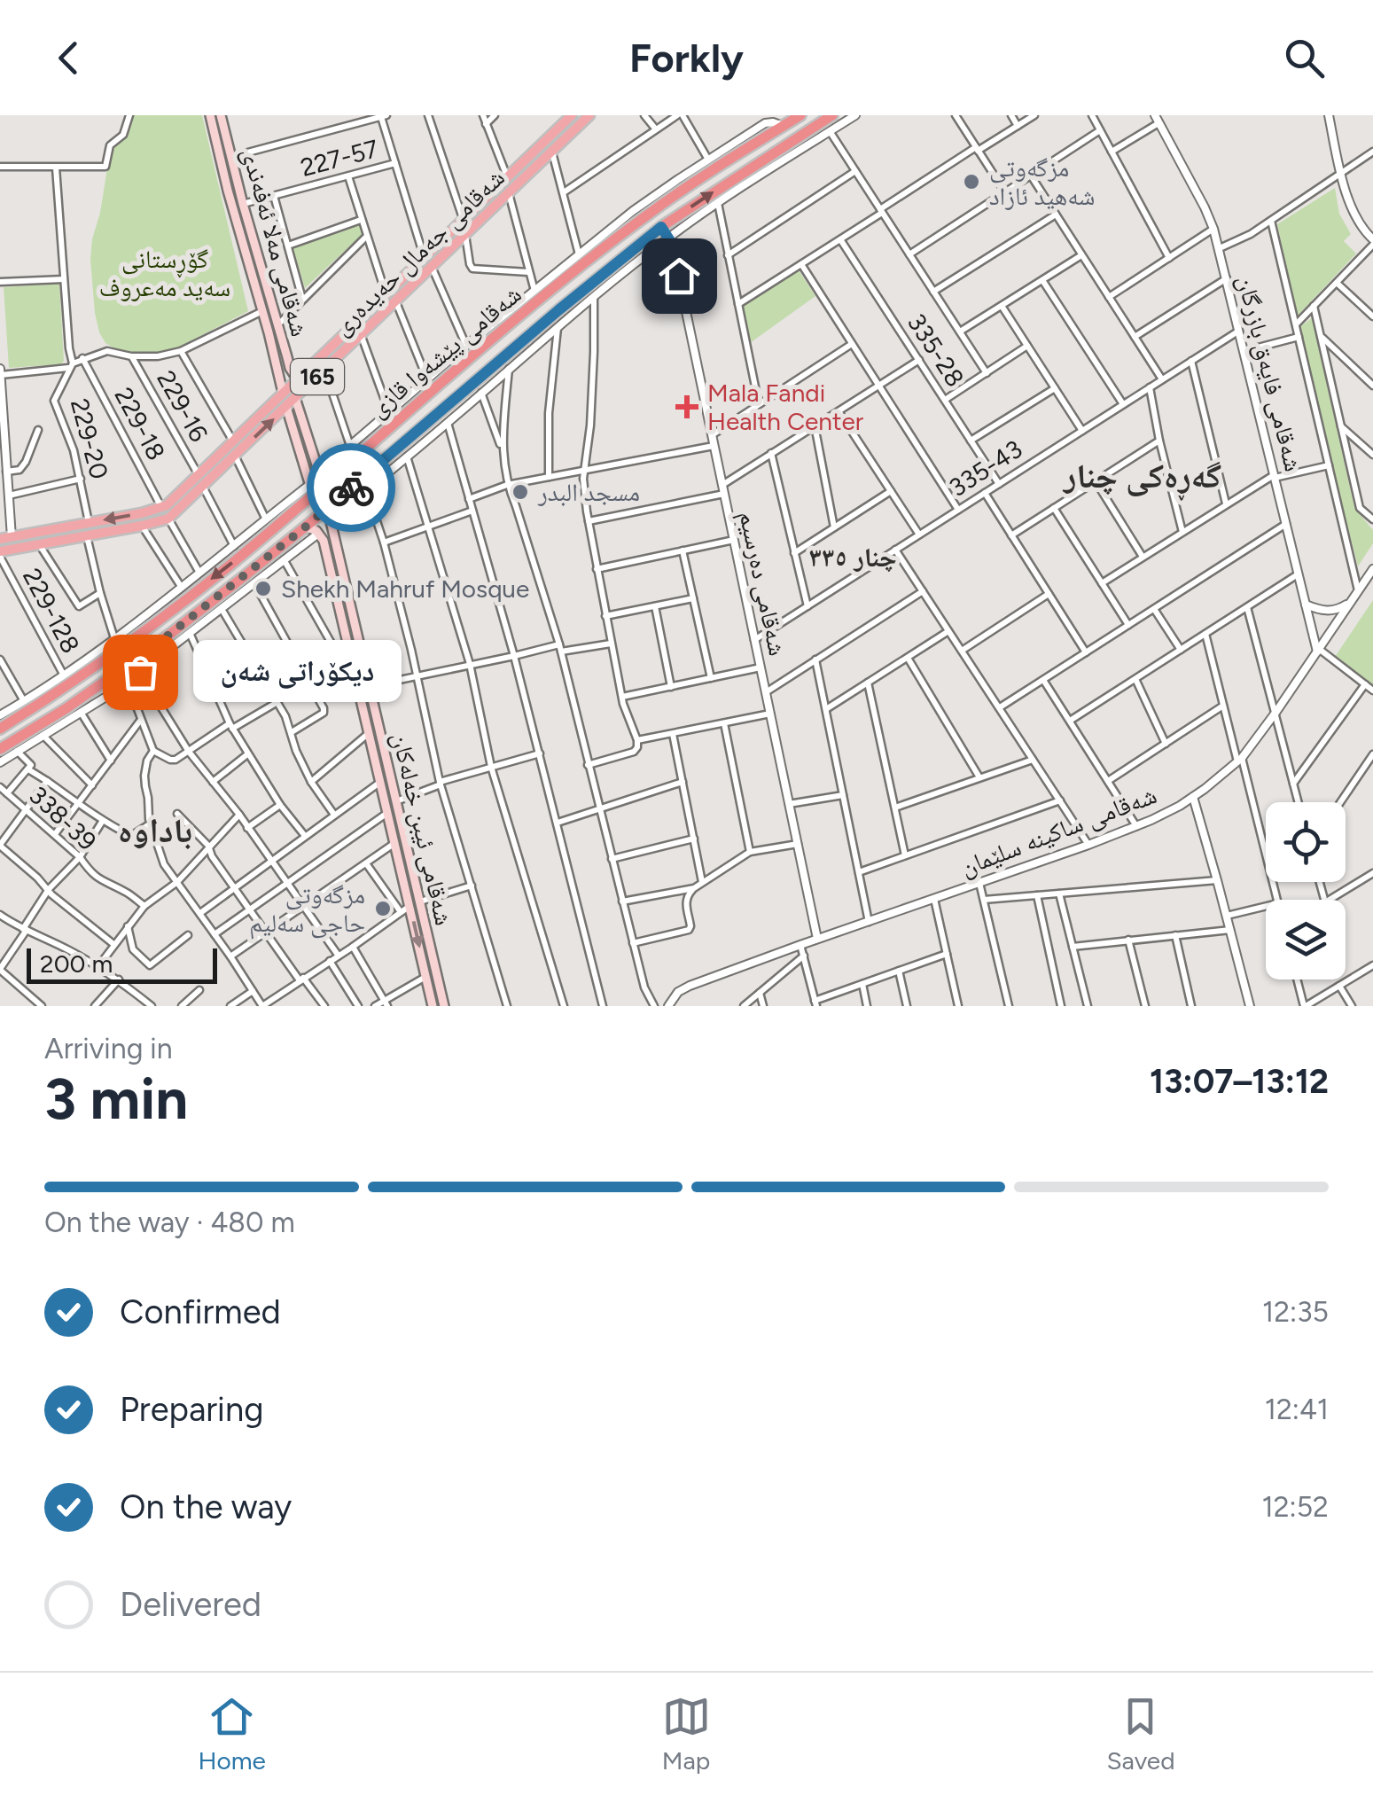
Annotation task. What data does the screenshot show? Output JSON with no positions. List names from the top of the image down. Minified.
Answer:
{"streets":{"highway":["شەقامی پێشەوا قازی"],"main road":["شەقامی مەلا ئەفەندی","شەقامی جەمال حەیدەری","165","شەقامی ئیبن خەلەکان"],"street":["227-57","335-28","شەقامی فایەق بازرگان","229-16","229-18","229-20","335-43","شەقامی دەرسیم","229-128","338-39","شەقامی ساکینە سلێمان"]},"crossings":[["227-57","شەقامی مەلا ئەفەندی"],["شەقامی مەلا ئەفەندی","شەقامی جەمال حەیدەری"],["شەقامی جەمال حەیدەری","229-16"],["شەقامی جەمال حەیدەری","229-18"],["شەقامی جەمال حەیدەری","229-128"],["335-28","335-43"],["شەقامی پێشەوا قازی","229-128"],["شەقامی پێشەوا قازی","شەقامی ئیبن خەلەکان"],["شەقامی فایەق بازرگان","335-43"],["شەقامی فایەق بازرگان","شەقامی ساکینە سلێمان"],["335-43","شەقامی دەرسیم"],["شەقامی دەرسیم","شەقامی ساکینە سلێمان"]],"districts":["گەڕەکی چنار","چنار ٣٣٥","باداوە"],"parks":["گۆڕستانی سەید مەعروف"],"places":{"other":["مزگەوتی شەهید ئازاد","مسجد البدر","Shekh Mahruf Mosque","دیکۆراتی شەن","مزگەوتی حاجی سەلیم"],"health":["Mala Fandi Health Center"]},"scale_bar":"200 m","page":{"header":"Forkly","bubble":"دیکۆراتی شەن","scale":"200 m","heading":["3 min","Arriving in","13:07–13:12"],"bar":"On the way · 480 m","list":[["Confirmed","12:35"],["Preparing","12:41"],["On the way","12:52"],"Delivered"],"tabs":["Home","Map","Saved"]}}
